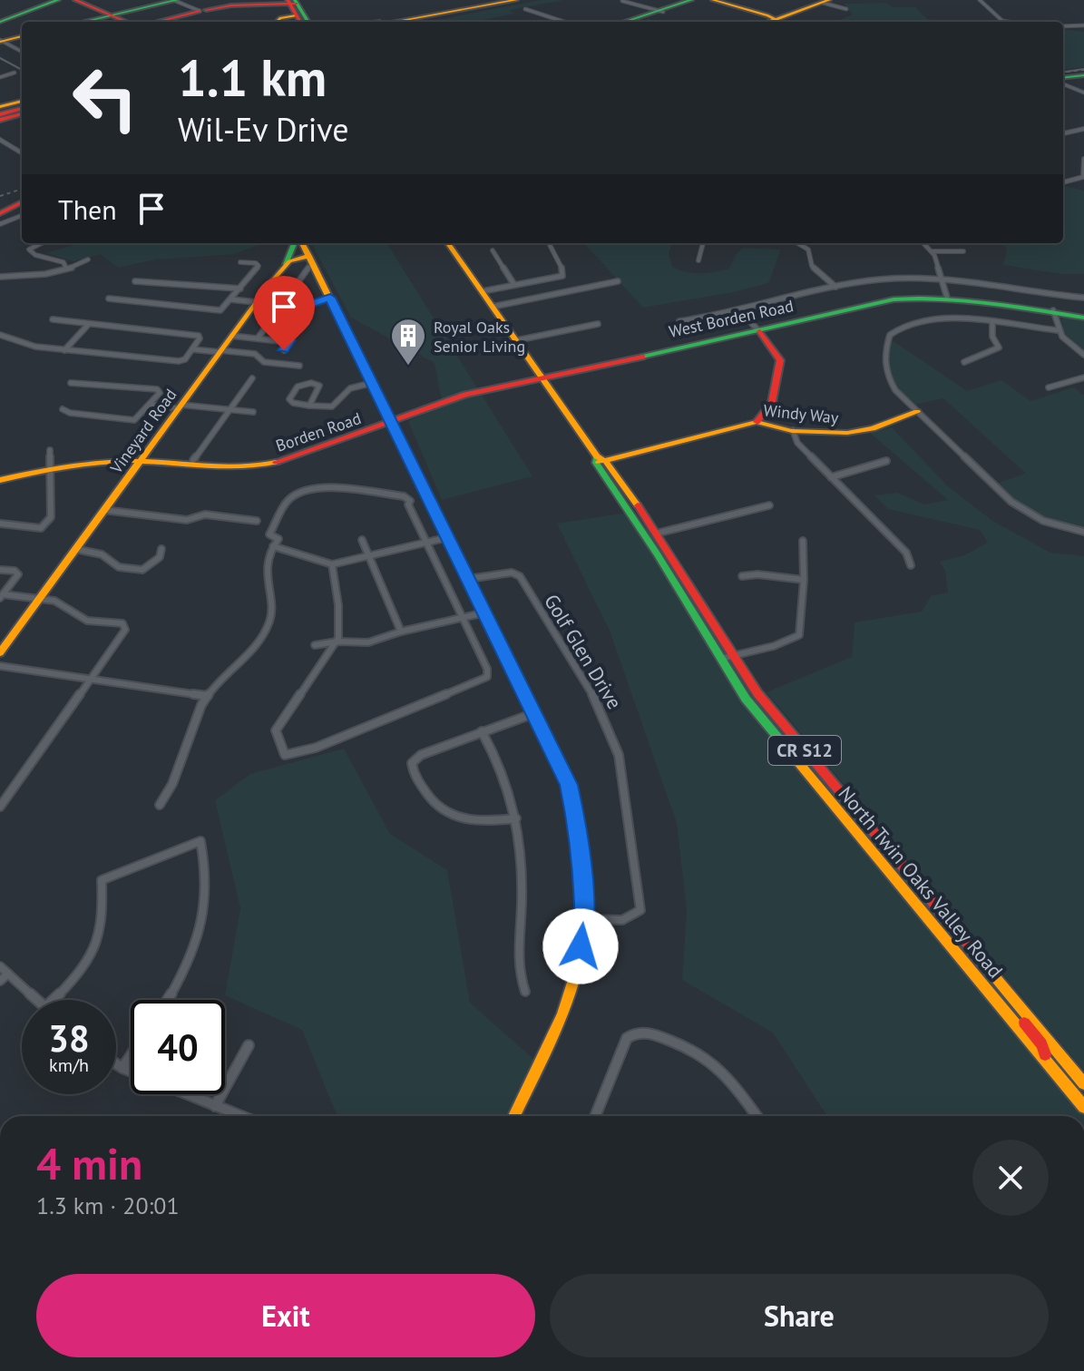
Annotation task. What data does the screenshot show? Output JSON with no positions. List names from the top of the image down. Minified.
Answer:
{"streets":{"main road":["West Borden Road","Windy Way","Vineyard Road","Borden Road","CR S12","North Twin Oaks Valley Road"],"street":["Golf Glen Drive"]},"crossings":[["West Borden Road","Borden Road"],["West Borden Road","North Twin Oaks Valley Road"],["Windy Way","North Twin Oaks Valley Road"],["Vineyard Road","Borden Road"],["Borden Road","North Twin Oaks Valley Road"]],"places":{"building":["Royal Oaks Senior Living"]},"page":{"turn":["1.1 km","Wil-Ev Drive"],"then":"Then","speed":"38 km/h","limit":"40","heading":["4 min","1.3 km · 20:01"],"buttons":["Exit","Share"]}}
